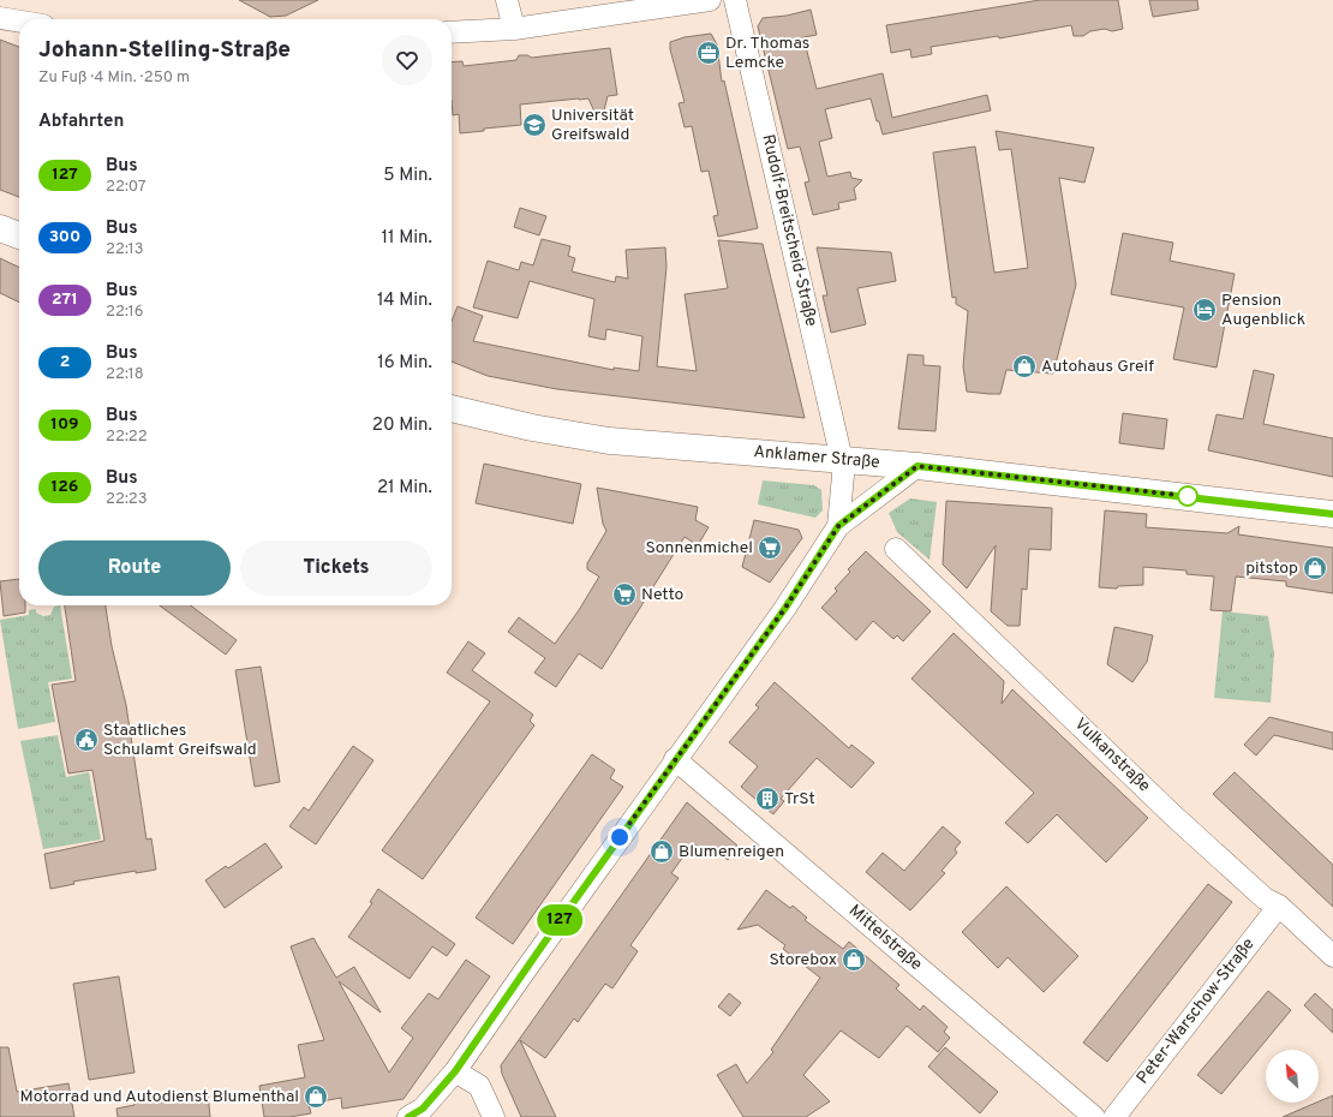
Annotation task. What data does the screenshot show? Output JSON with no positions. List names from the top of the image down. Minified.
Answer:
{"streets":{"main road":["Anklamer Straße"],"street":["Rudolf-Breitscheid-Straße","Vulkanstraße","Mittelstraße","Peter-Warschow-Straße"]},"crossings":[["Rudolf-Breitscheid-Straße","Anklamer Straße"],["Vulkanstraße","Peter-Warschow-Straße"]],"places":{"office":["Dr. Thomas Lemcke"],"school or university":["Universität Greifswald"],"hotel":["Pension Augenblick"],"shop":["Autohaus Greif","pitstop","Blumenreigen","Storebox","Motorrad und Autodienst Blumenthal"],"supermarket":["Sonnenmichel","Netto"],"public building":["Staatliches Schulamt Greifswald"],"building":["TrSt"]},"lines":["bus line 127"],"north":"top left","page":{"on_map":"127","heading":[["Johann-Stelling-Straße","Zu Fuß · 4 Min. · 250 m"],"Abfahrten"],"list":[{"mark":"127","name":"Bus","note":"22:07","value":"5 Min."},{"mark":"300","name":"Bus","note":"22:13","value":"11 Min."},{"mark":"271","name":"Bus","note":"22:16","value":"14 Min."},{"mark":"2","name":"Bus","note":"22:18","value":"16 Min."},{"mark":"109","name":"Bus","note":"22:22","value":"20 Min."},{"mark":"126","name":"Bus","note":"22:23","value":"21 Min."}],"buttons":["Route","Tickets"]}}
